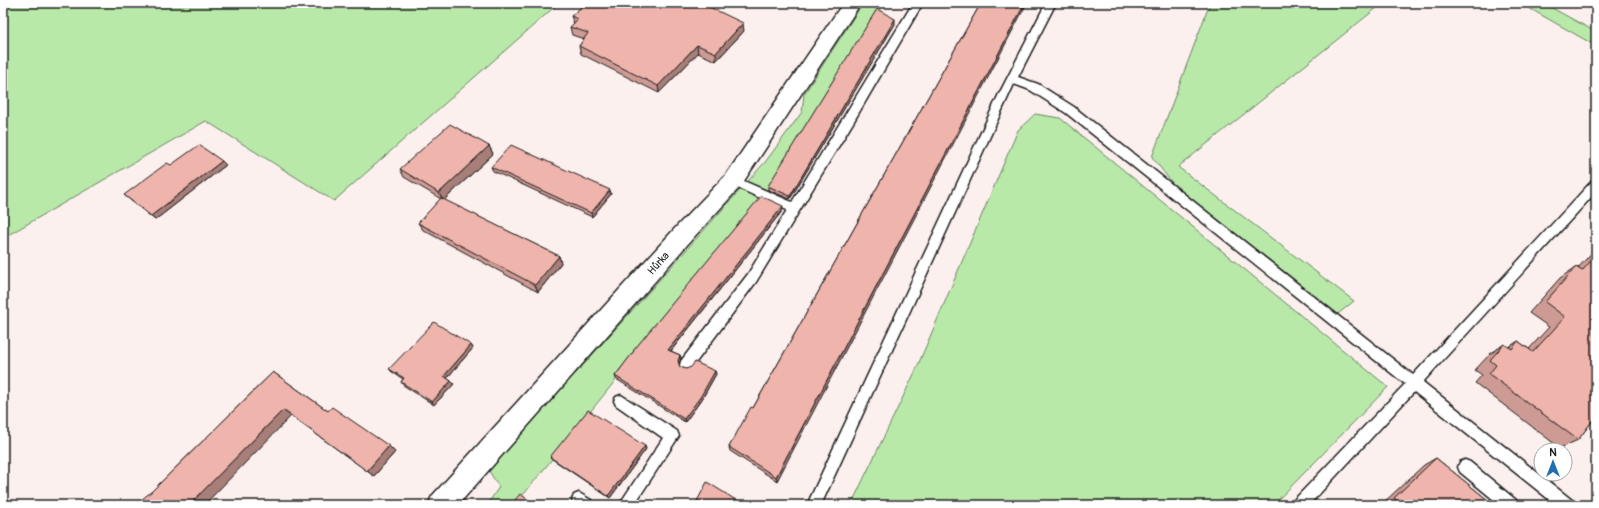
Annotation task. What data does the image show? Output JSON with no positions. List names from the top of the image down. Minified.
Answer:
{"streets":{"street":["Hůrka"]},"north":"top"}
